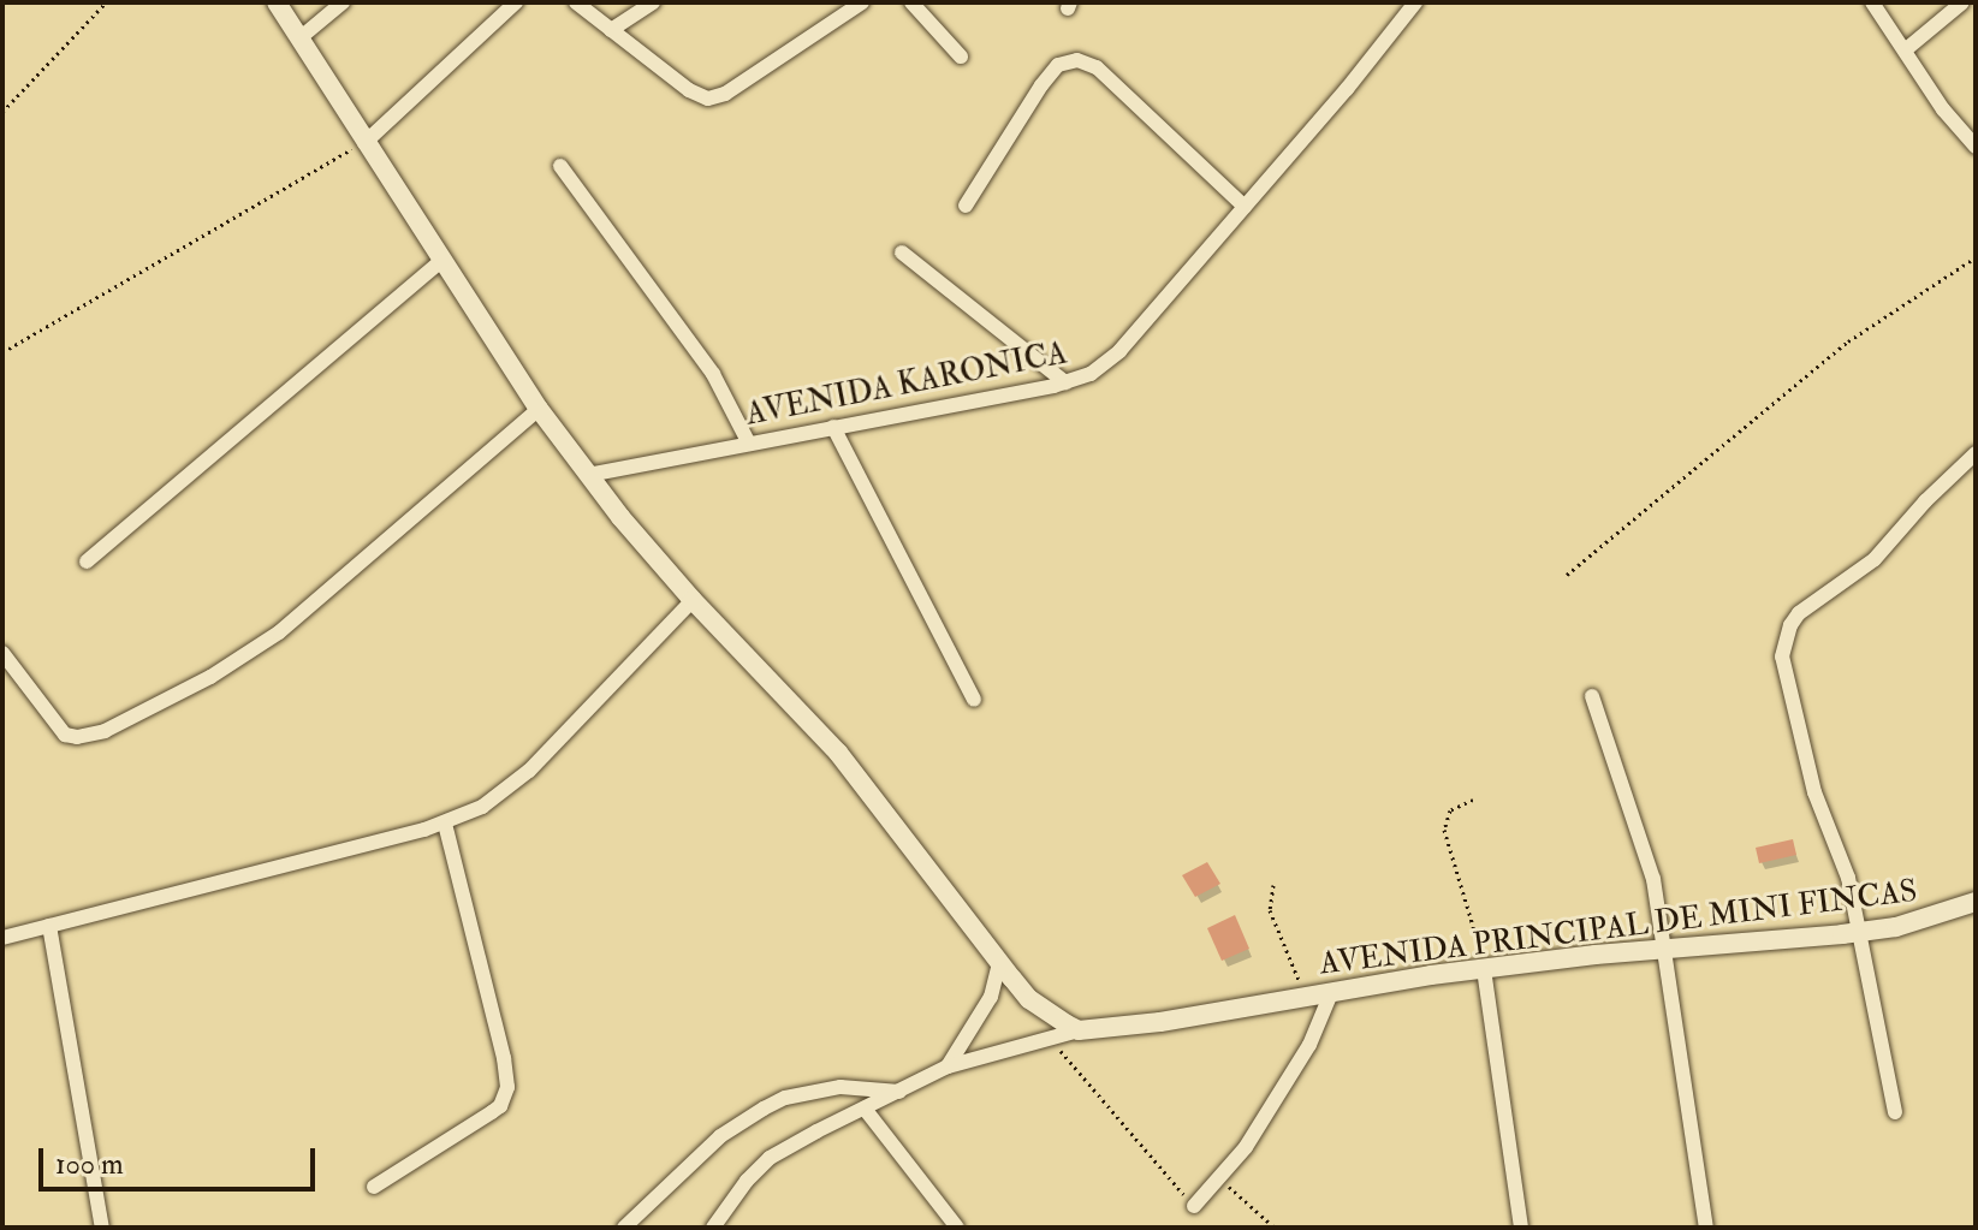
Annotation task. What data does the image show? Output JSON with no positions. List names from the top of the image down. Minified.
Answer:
{"streets":{"street":["AVENIDA KARONICA","AVENIDA PRINCIPAL DE MINI FINCAS"]},"scale_bar":"100 m"}
